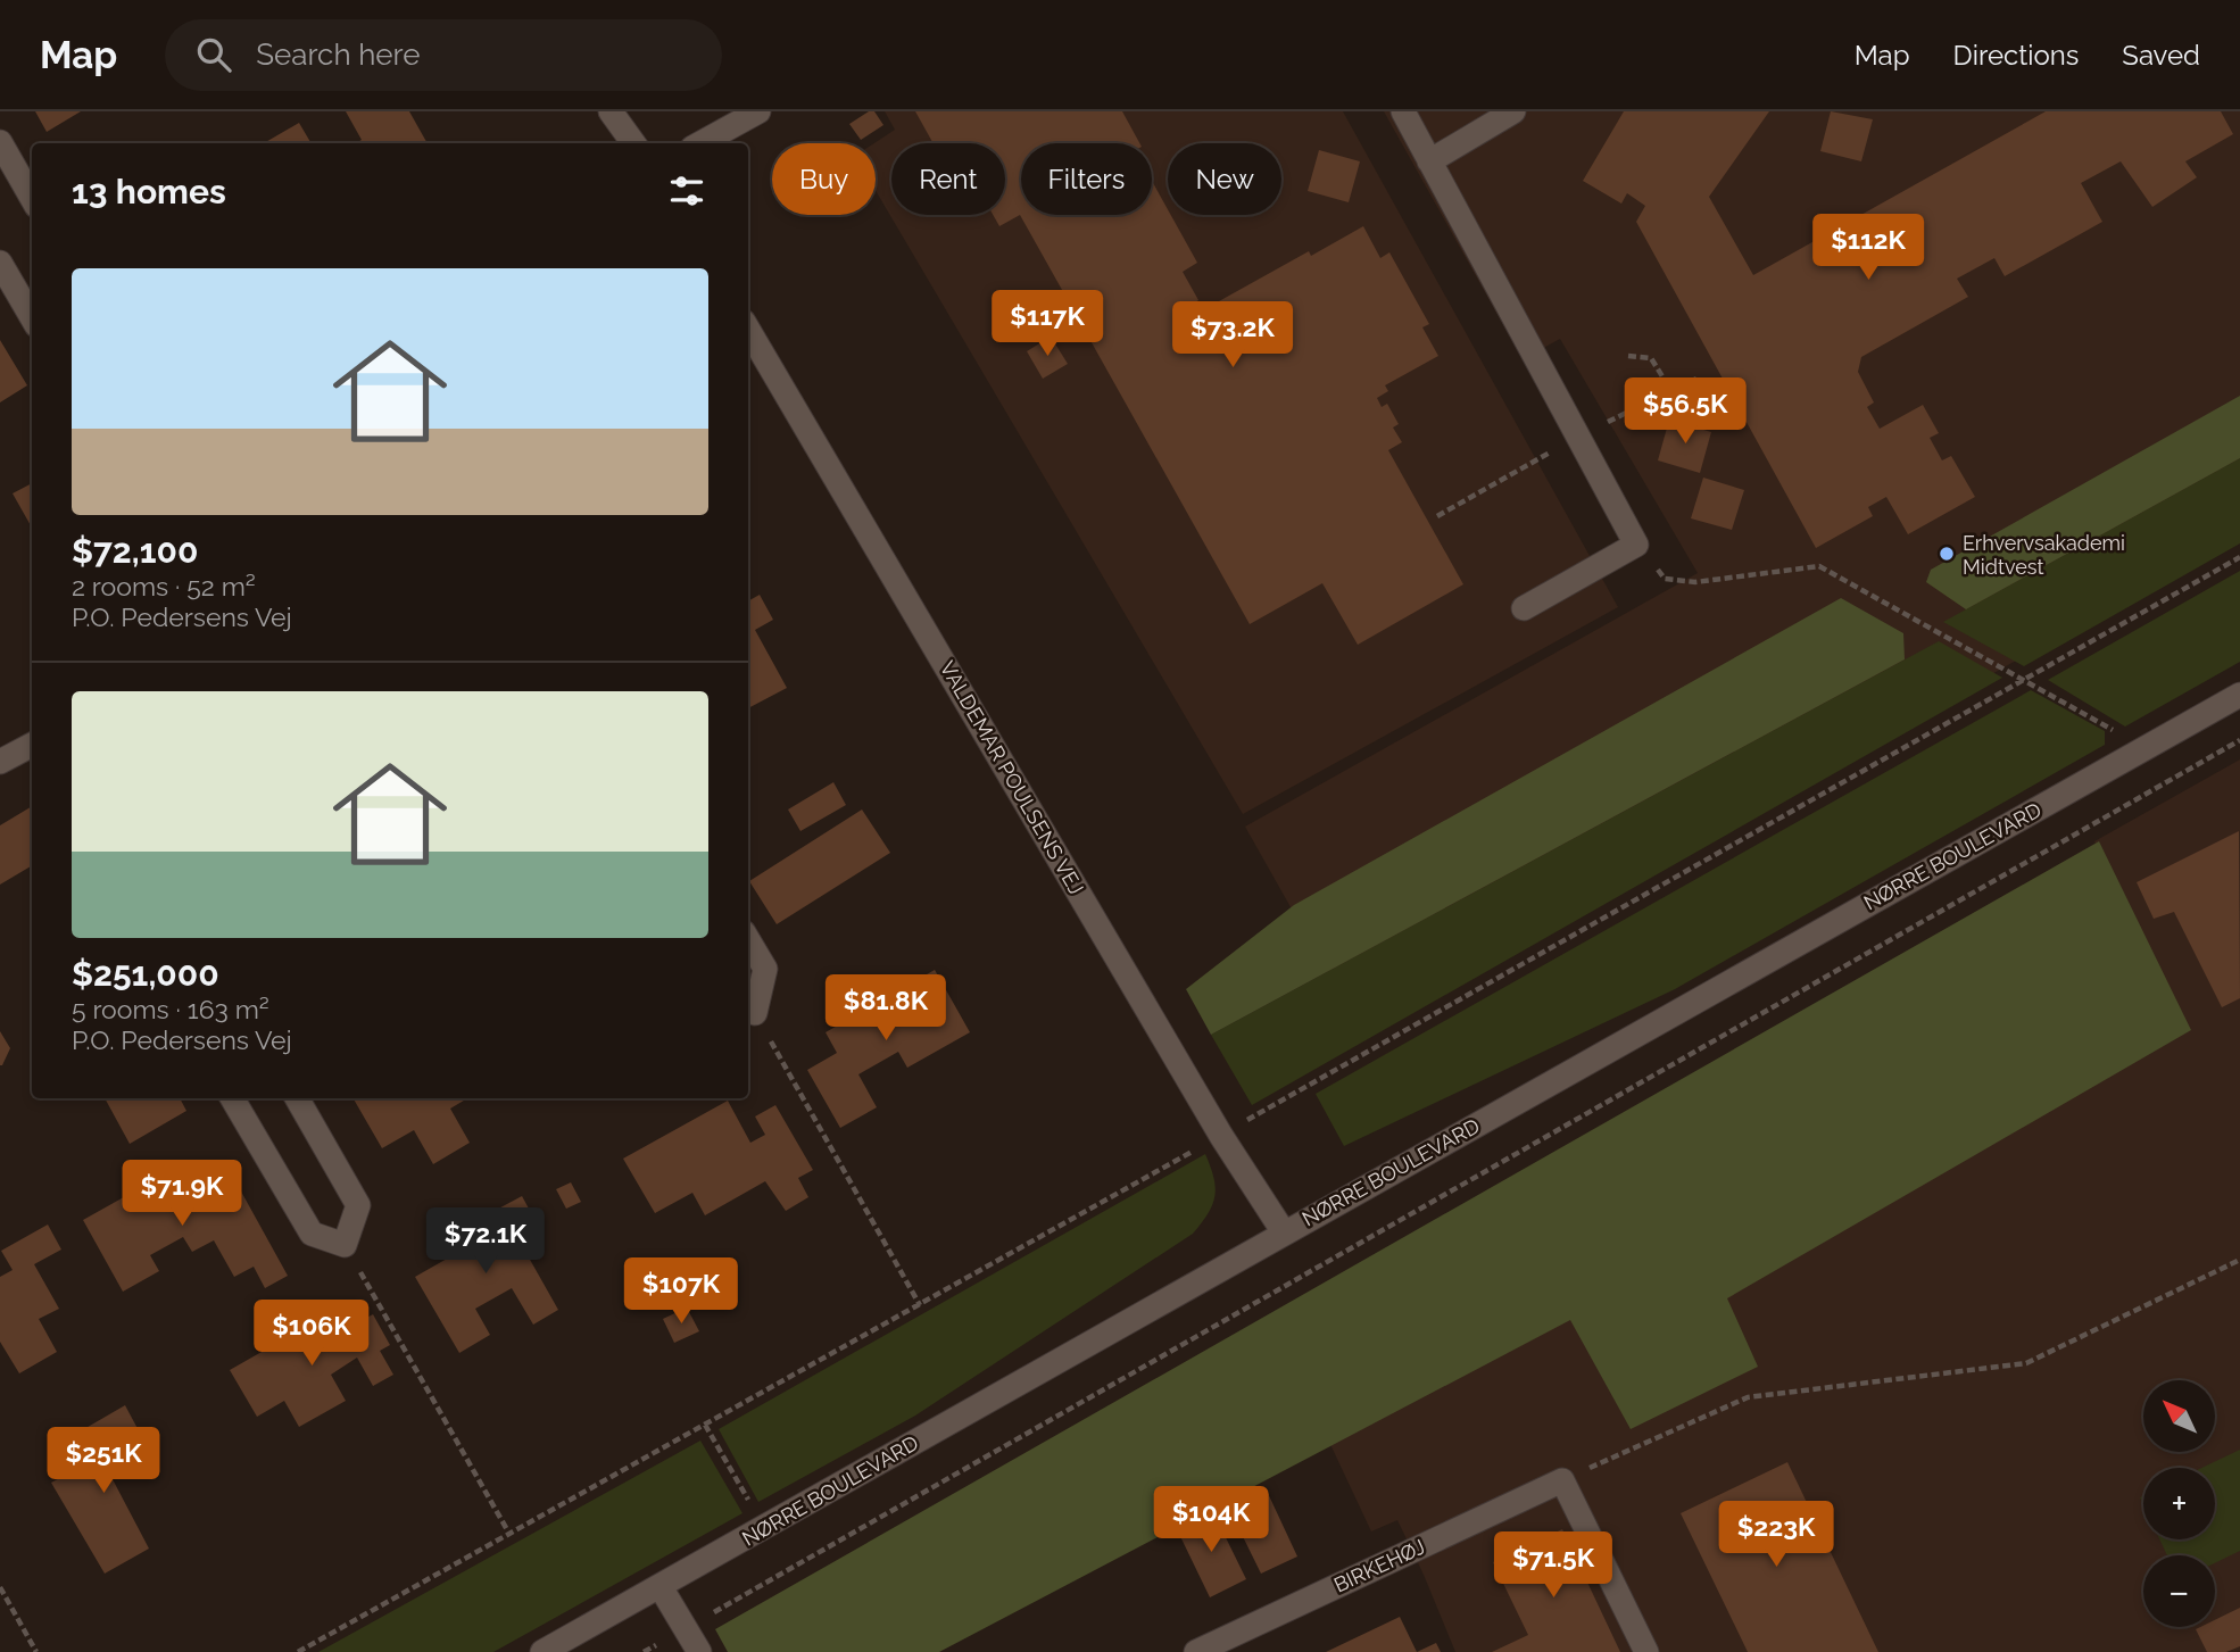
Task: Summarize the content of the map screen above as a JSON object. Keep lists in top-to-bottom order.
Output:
{
  "streets": {
    "street": ["VALDEMAR POULSENS VEJ", "NØRRE BOULEVARD", "BIRKEHØJ"]
  },
  "crossings": [
    ["VALDEMAR POULSENS VEJ", "NØRRE BOULEVARD"]
  ],
  "places": ["Erhvervsakademi Midtvest"],
  "north": "top left",
  "page": {
    "header": "Map",
    "search": "Search here",
    "nav": ["Map", "Directions", "Saved"],
    "chip": [
      "Buy",
      "Rent",
      "Filters",
      "New"
    ],
    "heading": "13 homes",
    "price": [
      "$112K",
      "$117K",
      "$73.2K",
      "$56.5K",
      "$81.8K",
      "$71.9K",
      "$72.1K",
      "$107K",
      "$106K",
      "$251K",
      "$104K",
      "$223K",
      "$71.5K"
    ],
    "list": [
      {
        "name": "$72,100",
        "note": "2 rooms · 52 m² · P.O. Pedersens Vej"
      },
      {
        "name": "$251,000",
        "note": "5 rooms · 163 m² · P.O. Pedersens Vej"
      }
    ],
    "map_buttons": ["+", "−"]
  }
}
